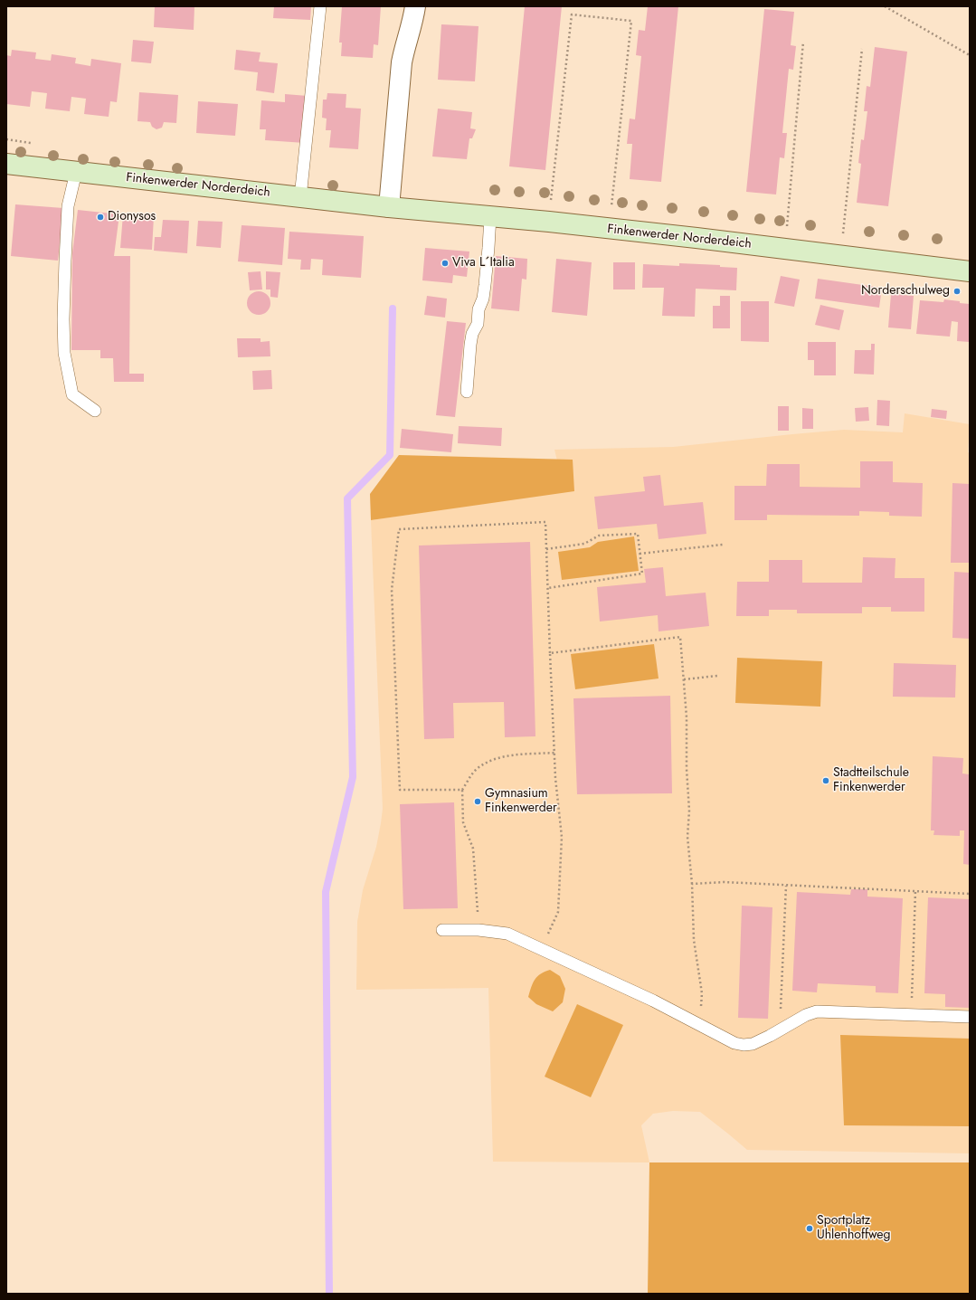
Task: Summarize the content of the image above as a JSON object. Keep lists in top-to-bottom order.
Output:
{
  "streets": {
    "street": ["Finkenwerder Norderdeich"]
  },
  "places": [
    "Dionysos",
    "Viva L´Italia",
    "Norderschulweg",
    "Stadtteilschule Finkenwerder",
    "Gymnasium Finkenwerder",
    "Sportplatz Uhlenhoffweg"
  ]
}
